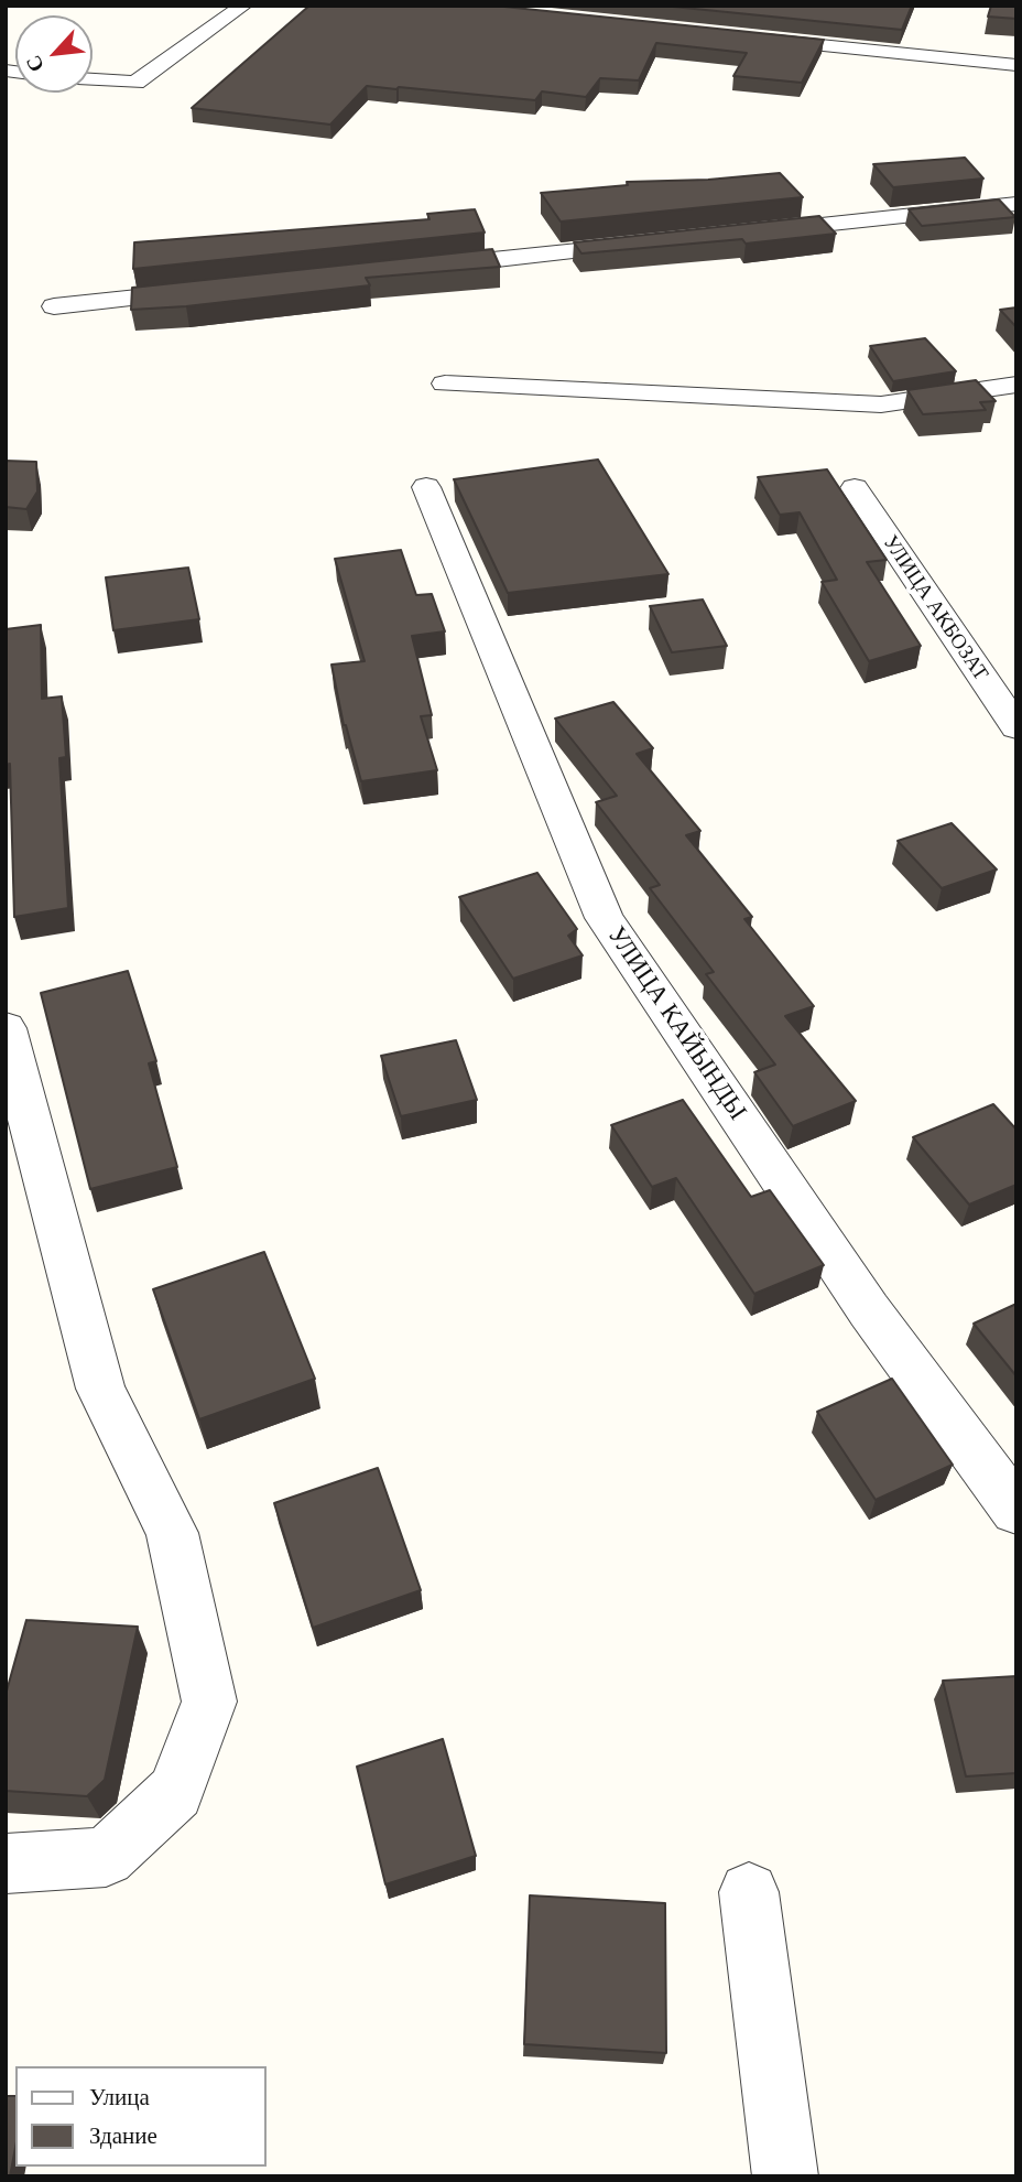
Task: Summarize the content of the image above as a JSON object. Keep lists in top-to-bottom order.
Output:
{
  "streets": {
    "street": ["УЛИЦА АКБОЗАТ", "УЛИЦА КАЙЫНДЫ"]
  },
  "legend": ["Улица", "Здание"],
  "north": "bottom left"
}
